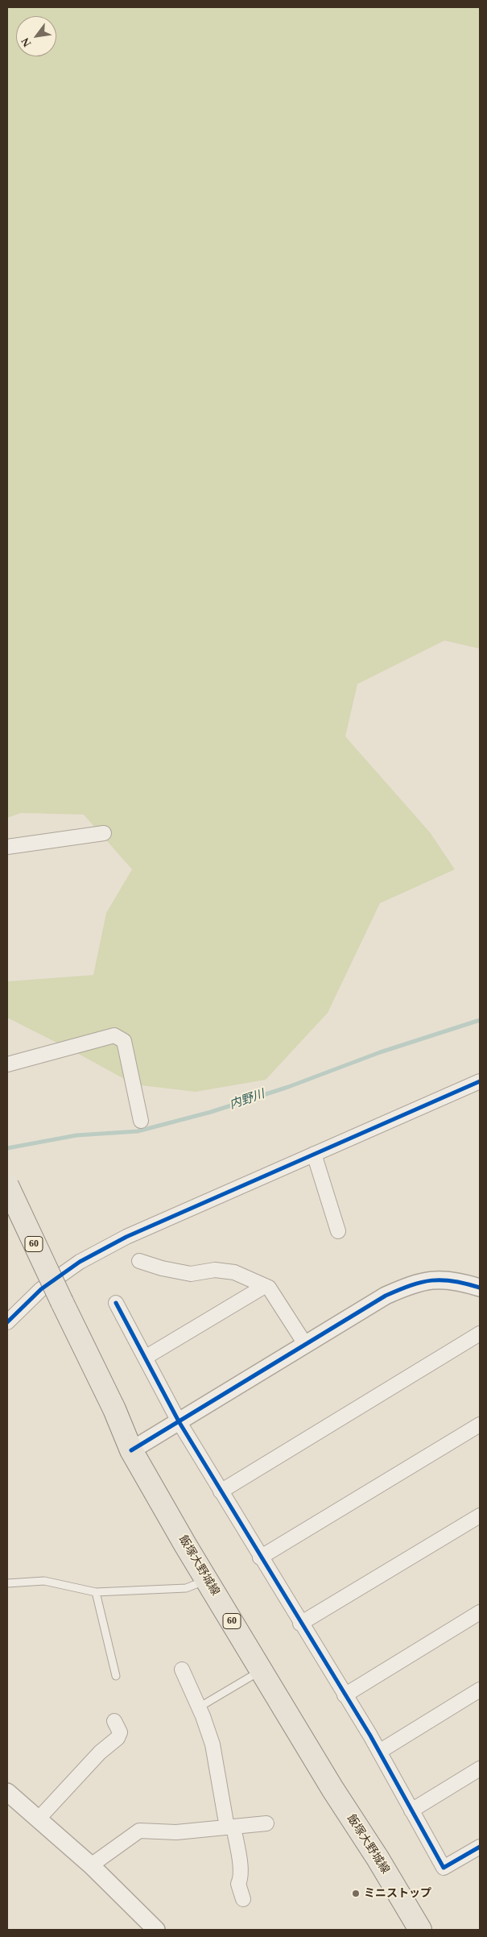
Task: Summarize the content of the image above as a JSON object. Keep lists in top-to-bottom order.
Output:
{
  "streets": {
    "main road": ["60", "飯塚大野城線"]
  },
  "water": ["内野川"],
  "places": ["ミニストップ"],
  "north": "bottom left"
}
